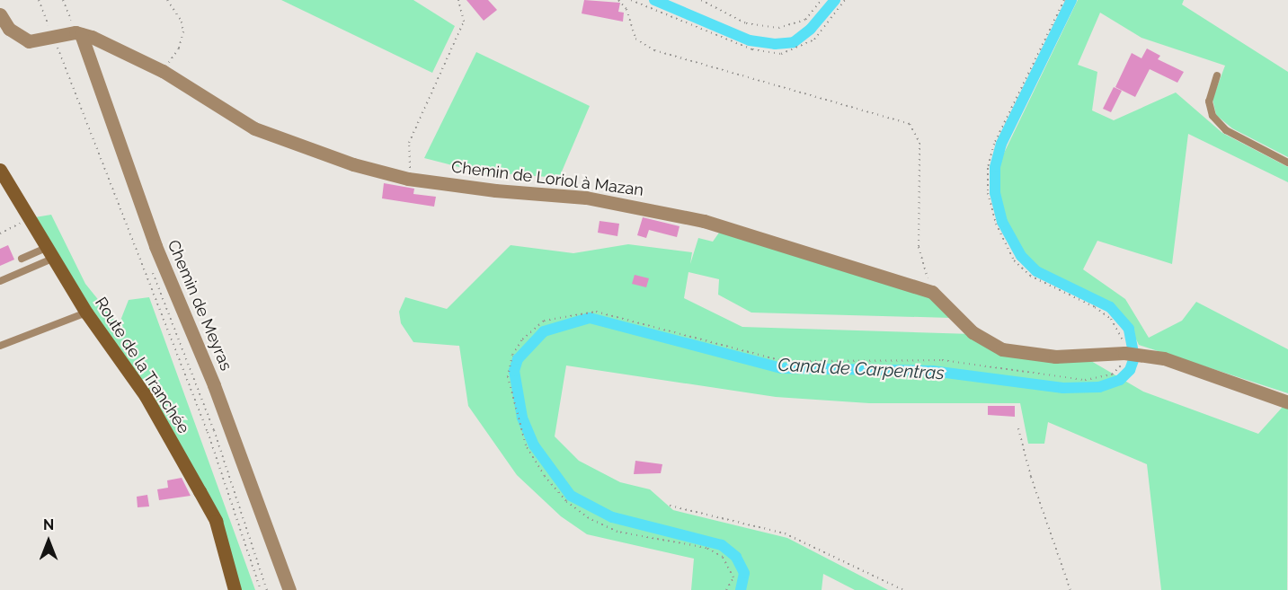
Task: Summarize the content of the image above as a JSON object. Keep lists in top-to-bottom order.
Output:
{
  "streets": {
    "street": ["Chemin de Loriol à Mazan", "Chemin de Meyras", "Route de la Tranchée"]
  },
  "crossings": [
    ["Chemin de Loriol à Mazan", "Chemin de Meyras"]
  ],
  "water": ["Canal de Carpentras"],
  "north": "top"
}
